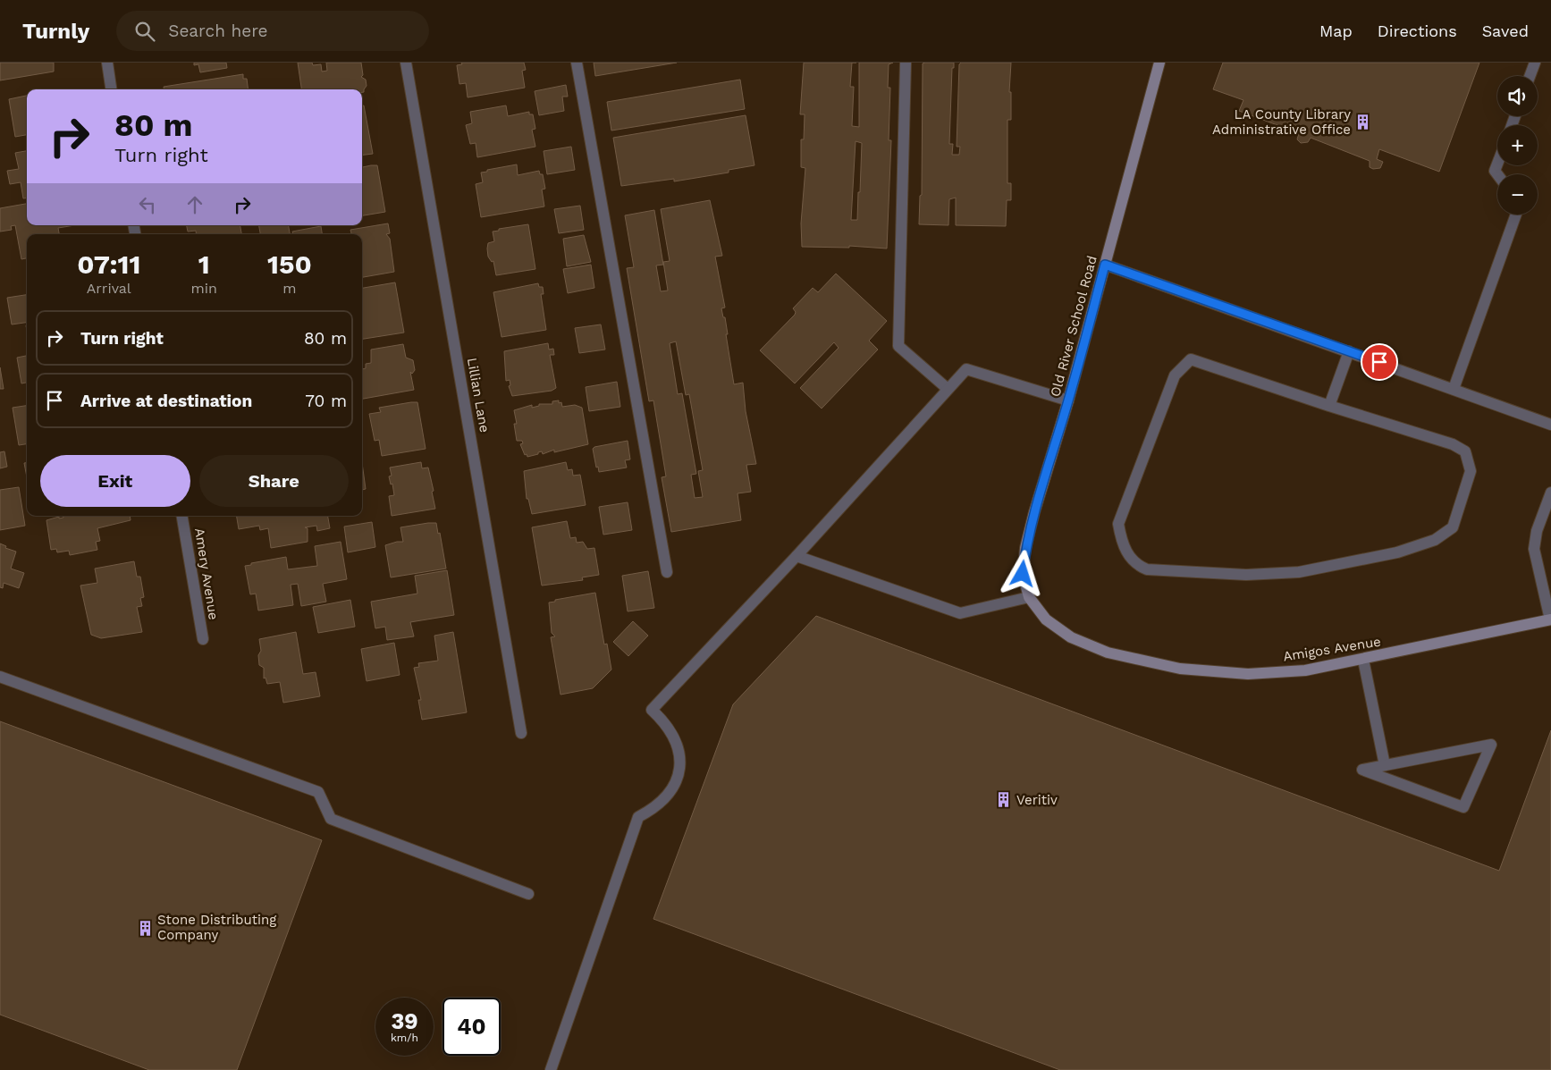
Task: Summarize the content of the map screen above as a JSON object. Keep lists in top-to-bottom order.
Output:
{
  "streets": {
    "street": [
      "Old River School Road",
      "Lillian Lane",
      "Amery Avenue",
      "Amigos Avenue"
    ]
  },
  "crossings": [
    ["Old River School Road", "Amigos Avenue"]
  ],
  "places": {
    "building": ["LA County Library Administrative Office", "Veritiv", "Stone Distributing Company"]
  },
  "page": {
    "header": "Turnly",
    "search": "Search here",
    "nav": ["Map", "Directions", "Saved"],
    "map_buttons": ["+", "−"],
    "turn": ["80 m", "Turn right"],
    "eta": [
      "07:11",
      "Arrival",
      "1",
      "min",
      "150",
      "m"
    ],
    "list": [
      {
        "name": "Turn right",
        "value": "80 m"
      },
      {
        "name": "Arrive at destination",
        "value": "70 m"
      }
    ],
    "buttons": ["Exit", "Share"],
    "speed": "39 km/h",
    "limit": "40"
  }
}
